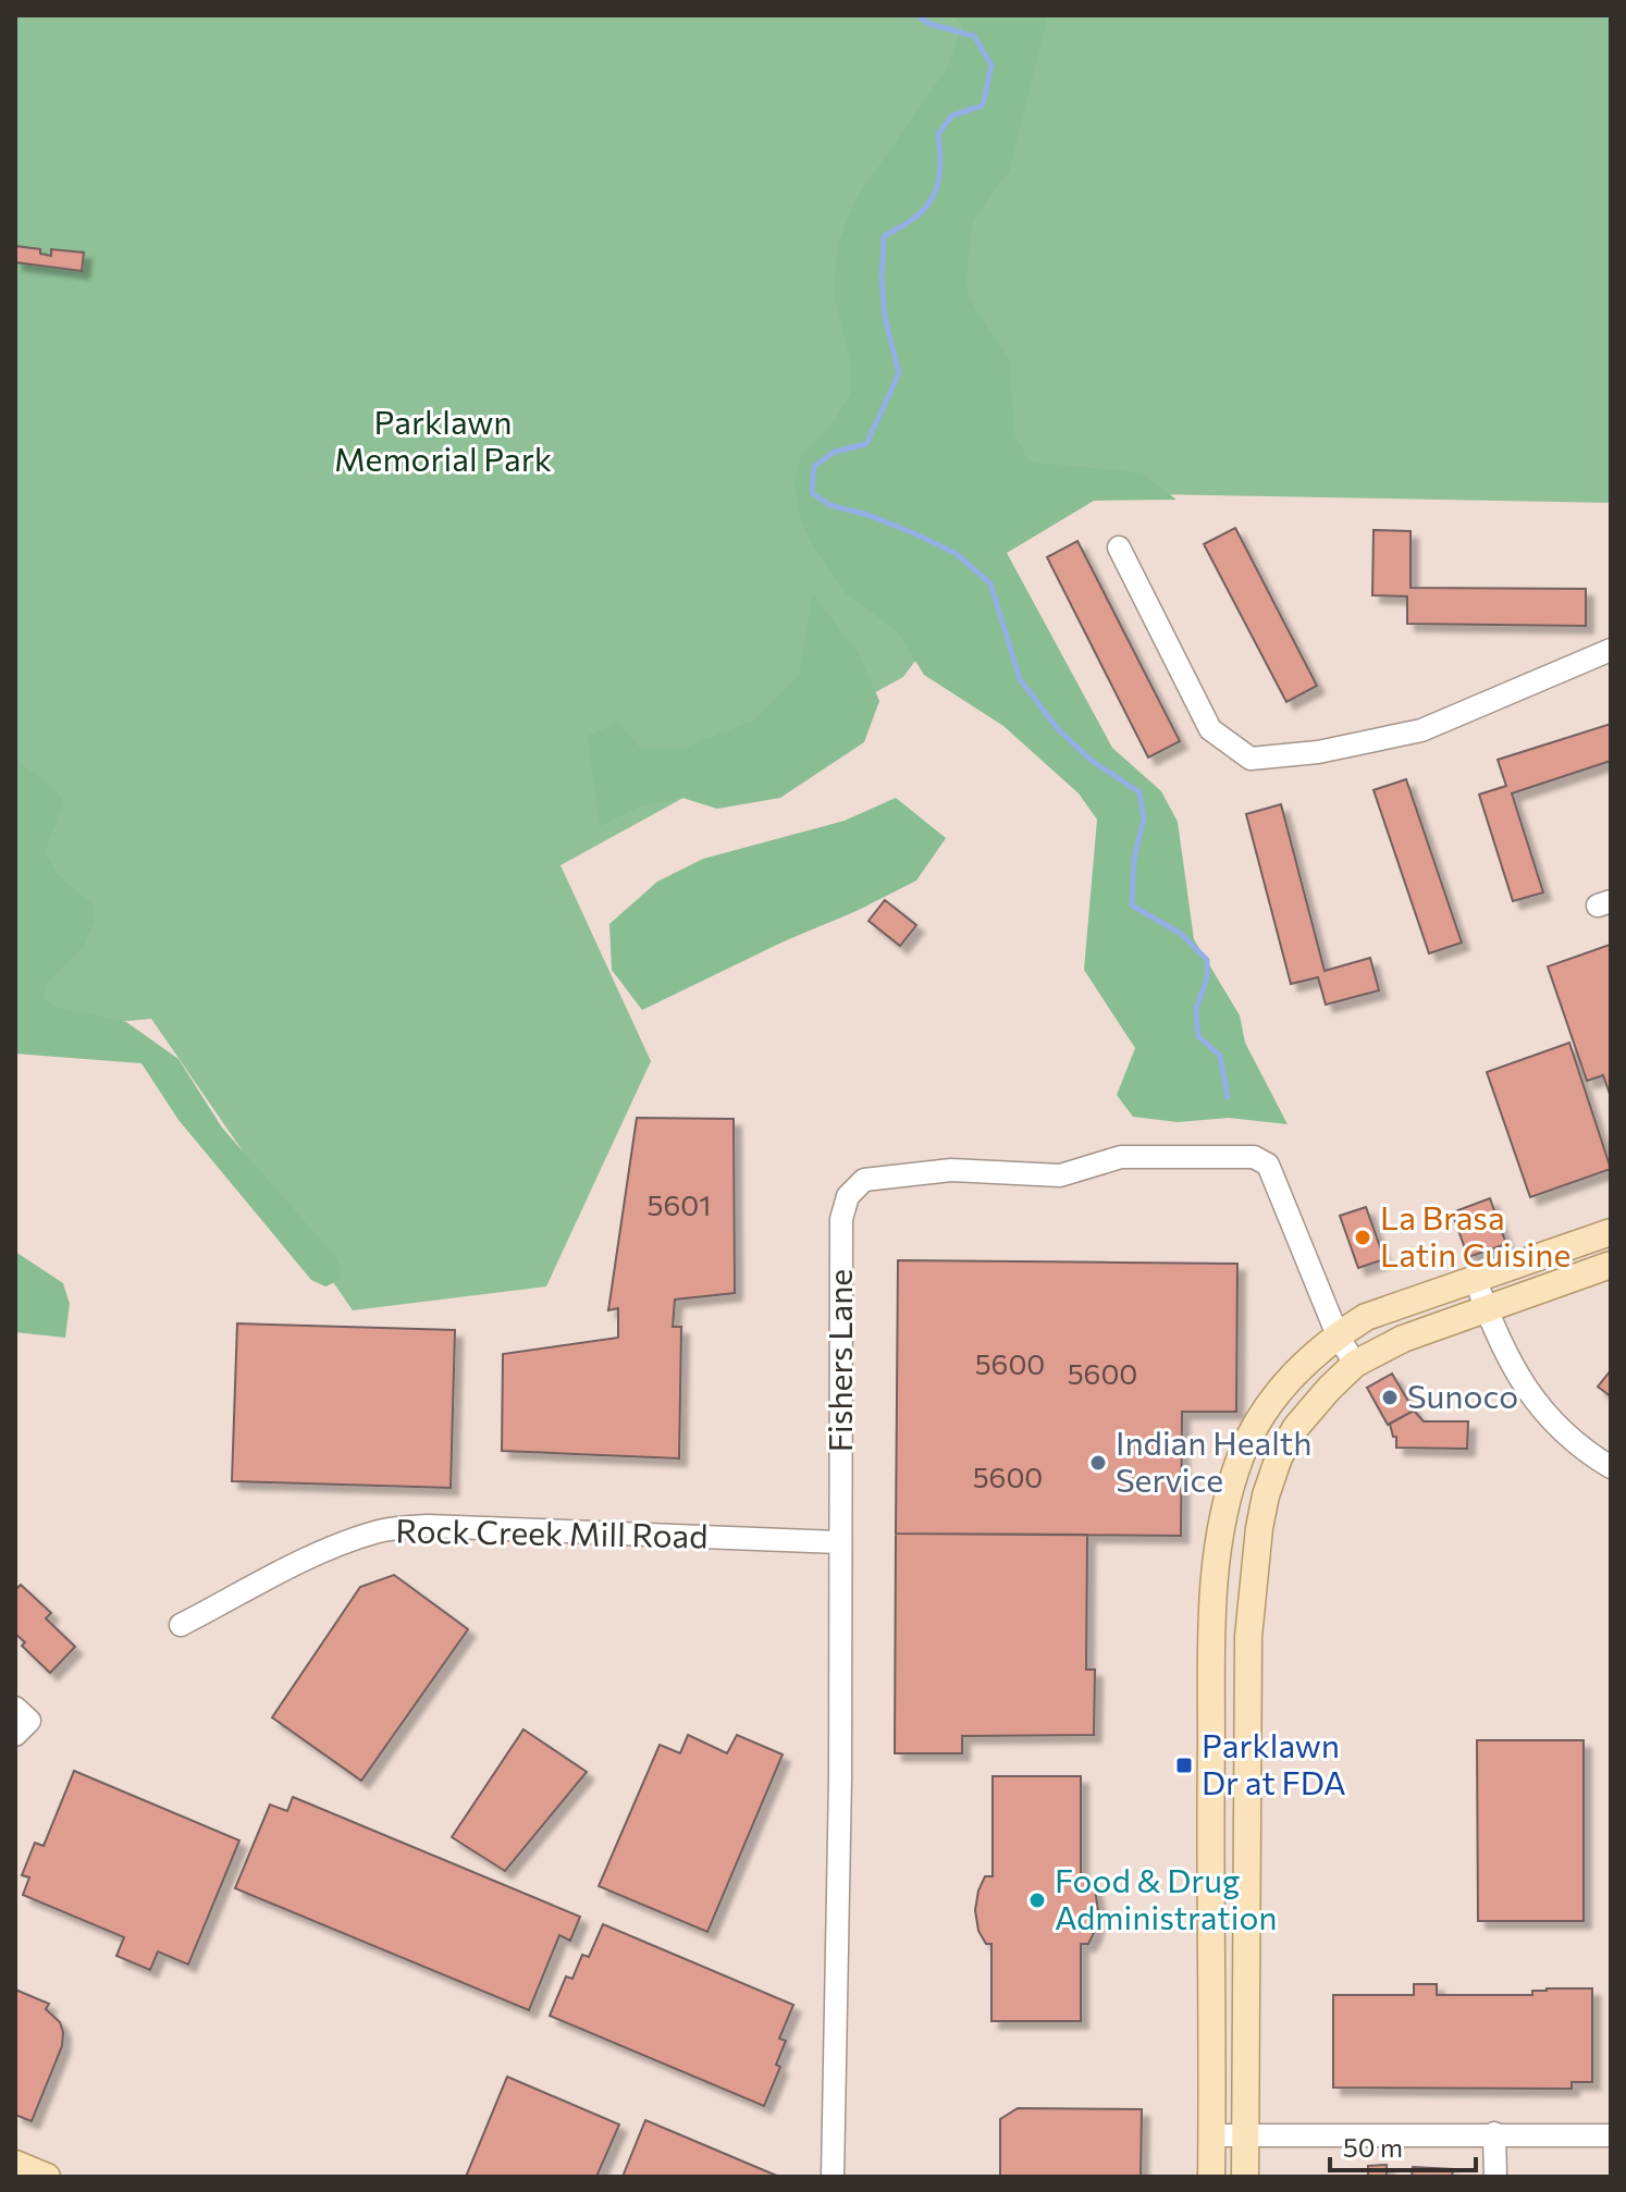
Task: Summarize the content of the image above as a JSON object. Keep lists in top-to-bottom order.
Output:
{
  "streets": {
    "street": ["Fishers Lane", "Rock Creek Mill Road"]
  },
  "crossings": [
    ["Fishers Lane", "Rock Creek Mill Road"]
  ],
  "parks": ["Parklawn Memorial Park"],
  "places": {
    "other": [
      "La Brasa Latin Cuisine",
      "Sunoco",
      "Indian Health Service",
      "Food & Drug Administration"
    ],
    "transit": ["Parklawn Dr at FDA"]
  },
  "house_numbers": [
    "5601",
    "5600",
    "5600",
    "5600"
  ],
  "scale_bar": "50 m"
}
